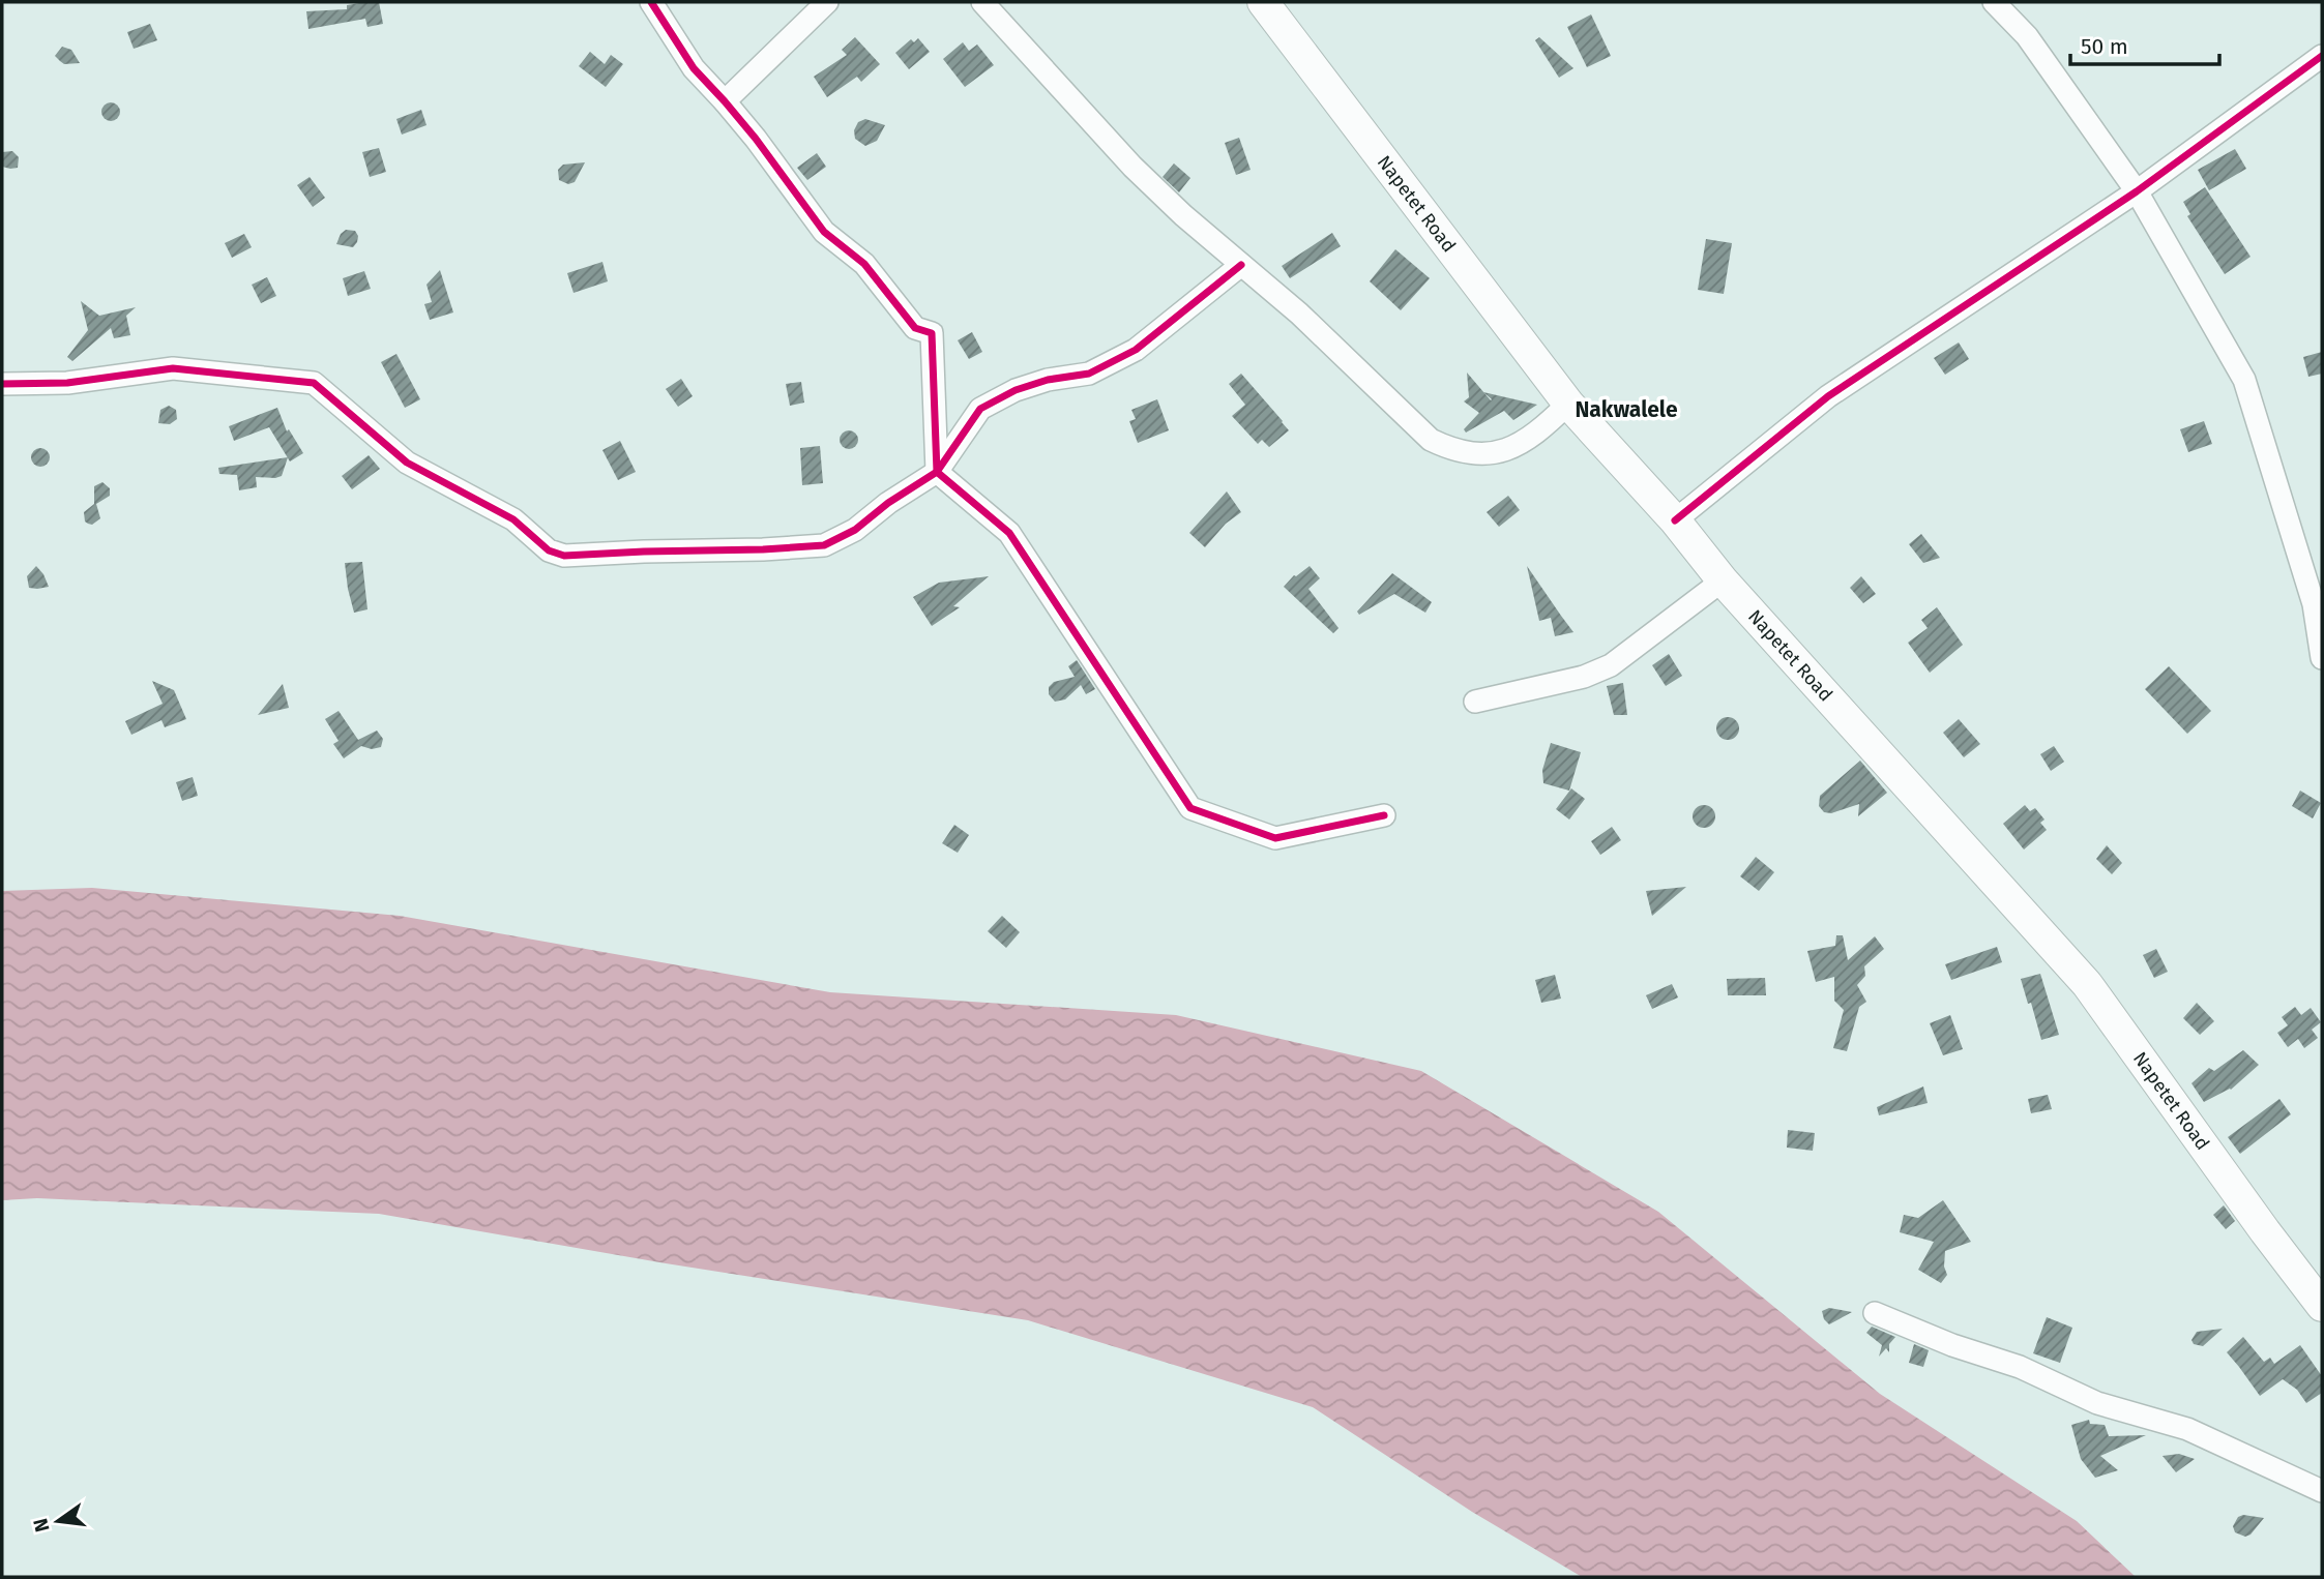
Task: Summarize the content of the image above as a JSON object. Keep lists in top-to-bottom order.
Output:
{
  "streets": {
    "main road": ["Napetet Road"]
  },
  "districts": ["Nakwalele"],
  "scale_bar": "50 m",
  "north": "left"
}
